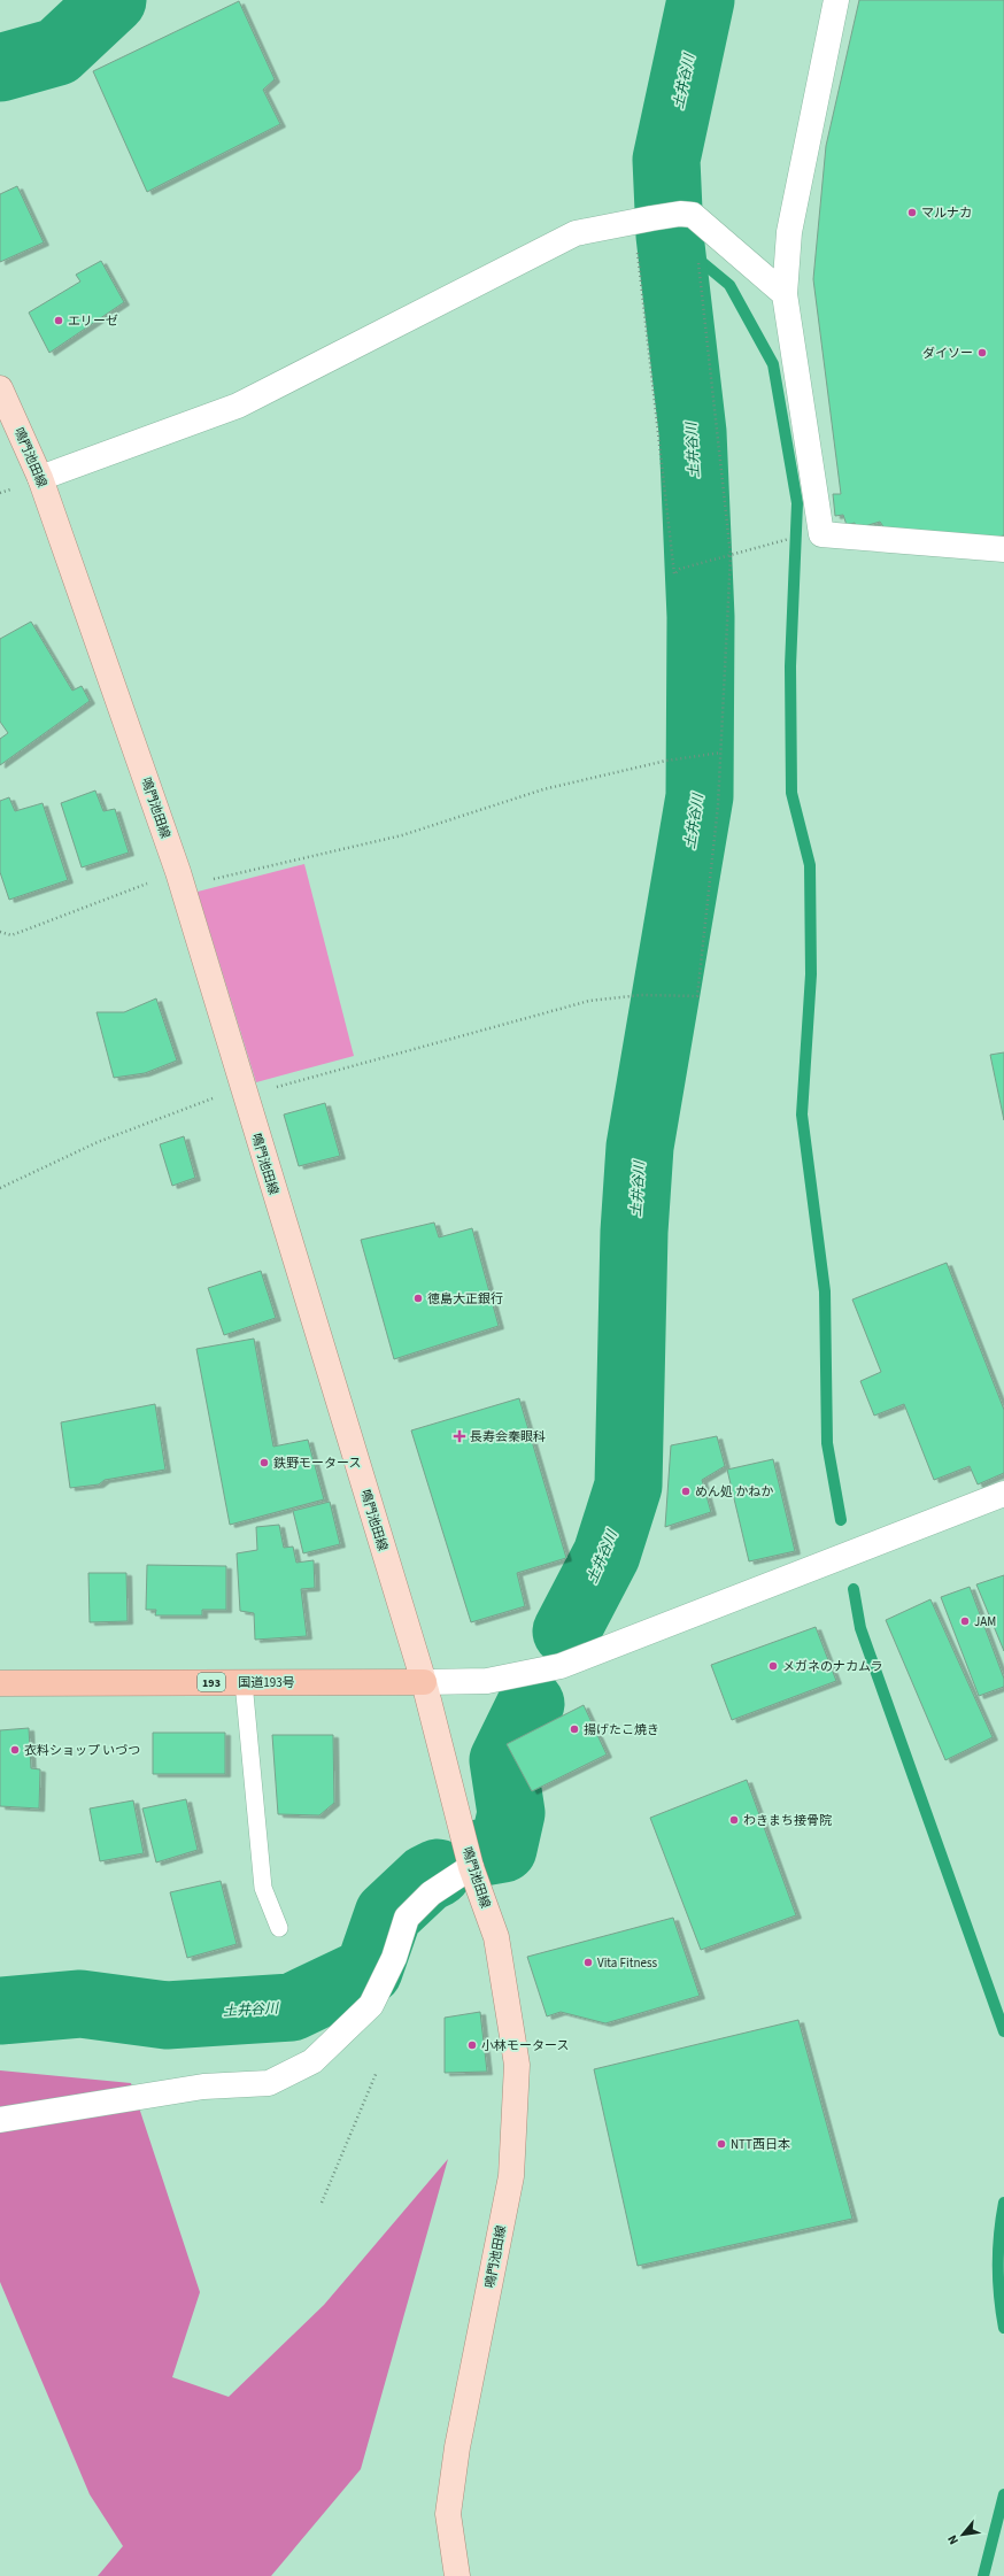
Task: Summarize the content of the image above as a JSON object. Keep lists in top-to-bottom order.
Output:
{
  "streets": {
    "highway": ["193", "国道193号"],
    "main road": ["鳴門池田線"]
  },
  "crossings": [
    ["鳴門池田線", "国道193号"]
  ],
  "water": ["土井谷川"],
  "places": {
    "other": [
      "マルナカ",
      "エリーゼ",
      "ダイソー",
      "徳島大正銀行",
      "鉄野モータース",
      "めん処 かねか",
      "JAM",
      "メガネのナカムラ",
      "揚げたこ焼き",
      "衣料ショップ いづつ",
      "わきまち接骨院",
      "Vita Fitness",
      "小林モータース",
      "NTT西日本"
    ],
    "health": ["長寿会秦眼科"]
  },
  "north": "bottom left"
}
